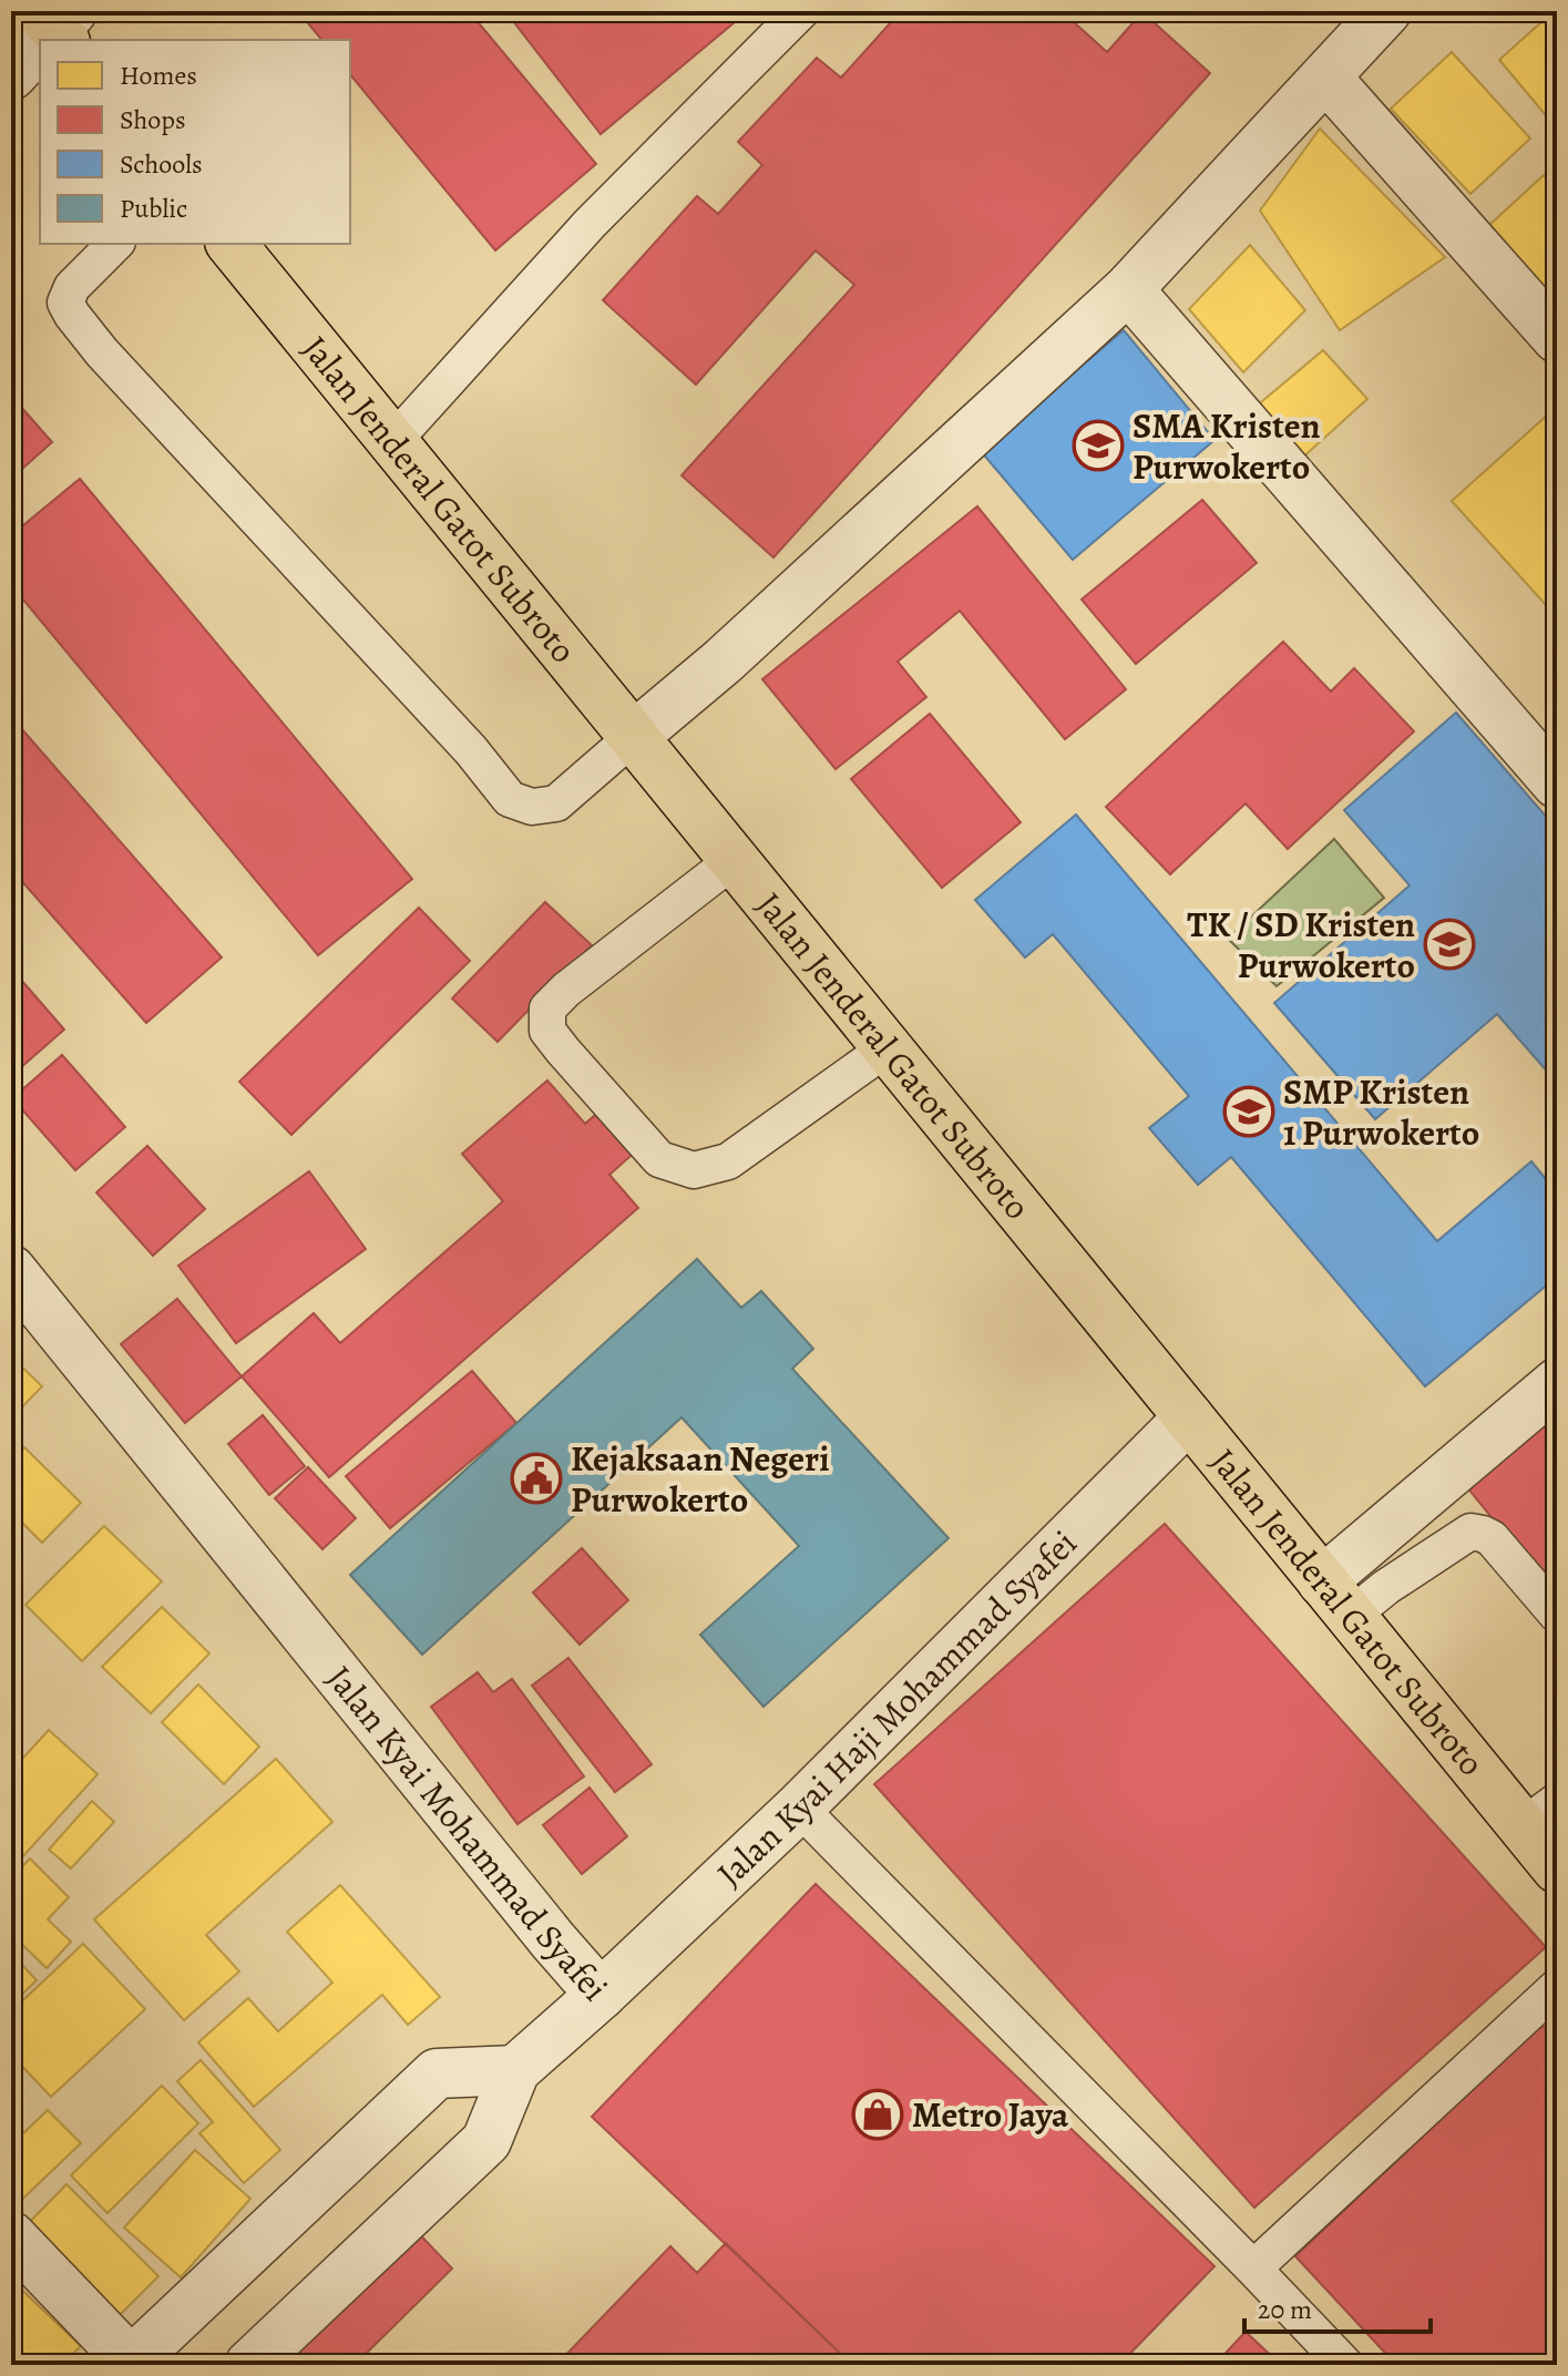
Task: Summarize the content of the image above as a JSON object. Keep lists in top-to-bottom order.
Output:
{
  "streets": {
    "main road": ["Jalan Jenderal Gatot Subroto"],
    "street": ["Jalan Kyai Haji Mohammad Syafei", "Jalan Kyai Mohammad Syafei"]
  },
  "crossings": [
    ["Jalan Jenderal Gatot Subroto", "Jalan Kyai Haji Mohammad Syafei"],
    ["Jalan Kyai Haji Mohammad Syafei", "Jalan Kyai Mohammad Syafei"]
  ],
  "places": {
    "school or university": ["SMA Kristen Purwokerto", "TK / SD Kristen Purwokerto", "SMP Kristen 1 Purwokerto"],
    "public building": ["Kejaksaan Negeri Purwokerto"],
    "shop": ["Metro Jaya"]
  },
  "legend": [
    "Homes",
    "Shops",
    "Schools",
    "Public"
  ],
  "scale_bar": "20 m"
}
